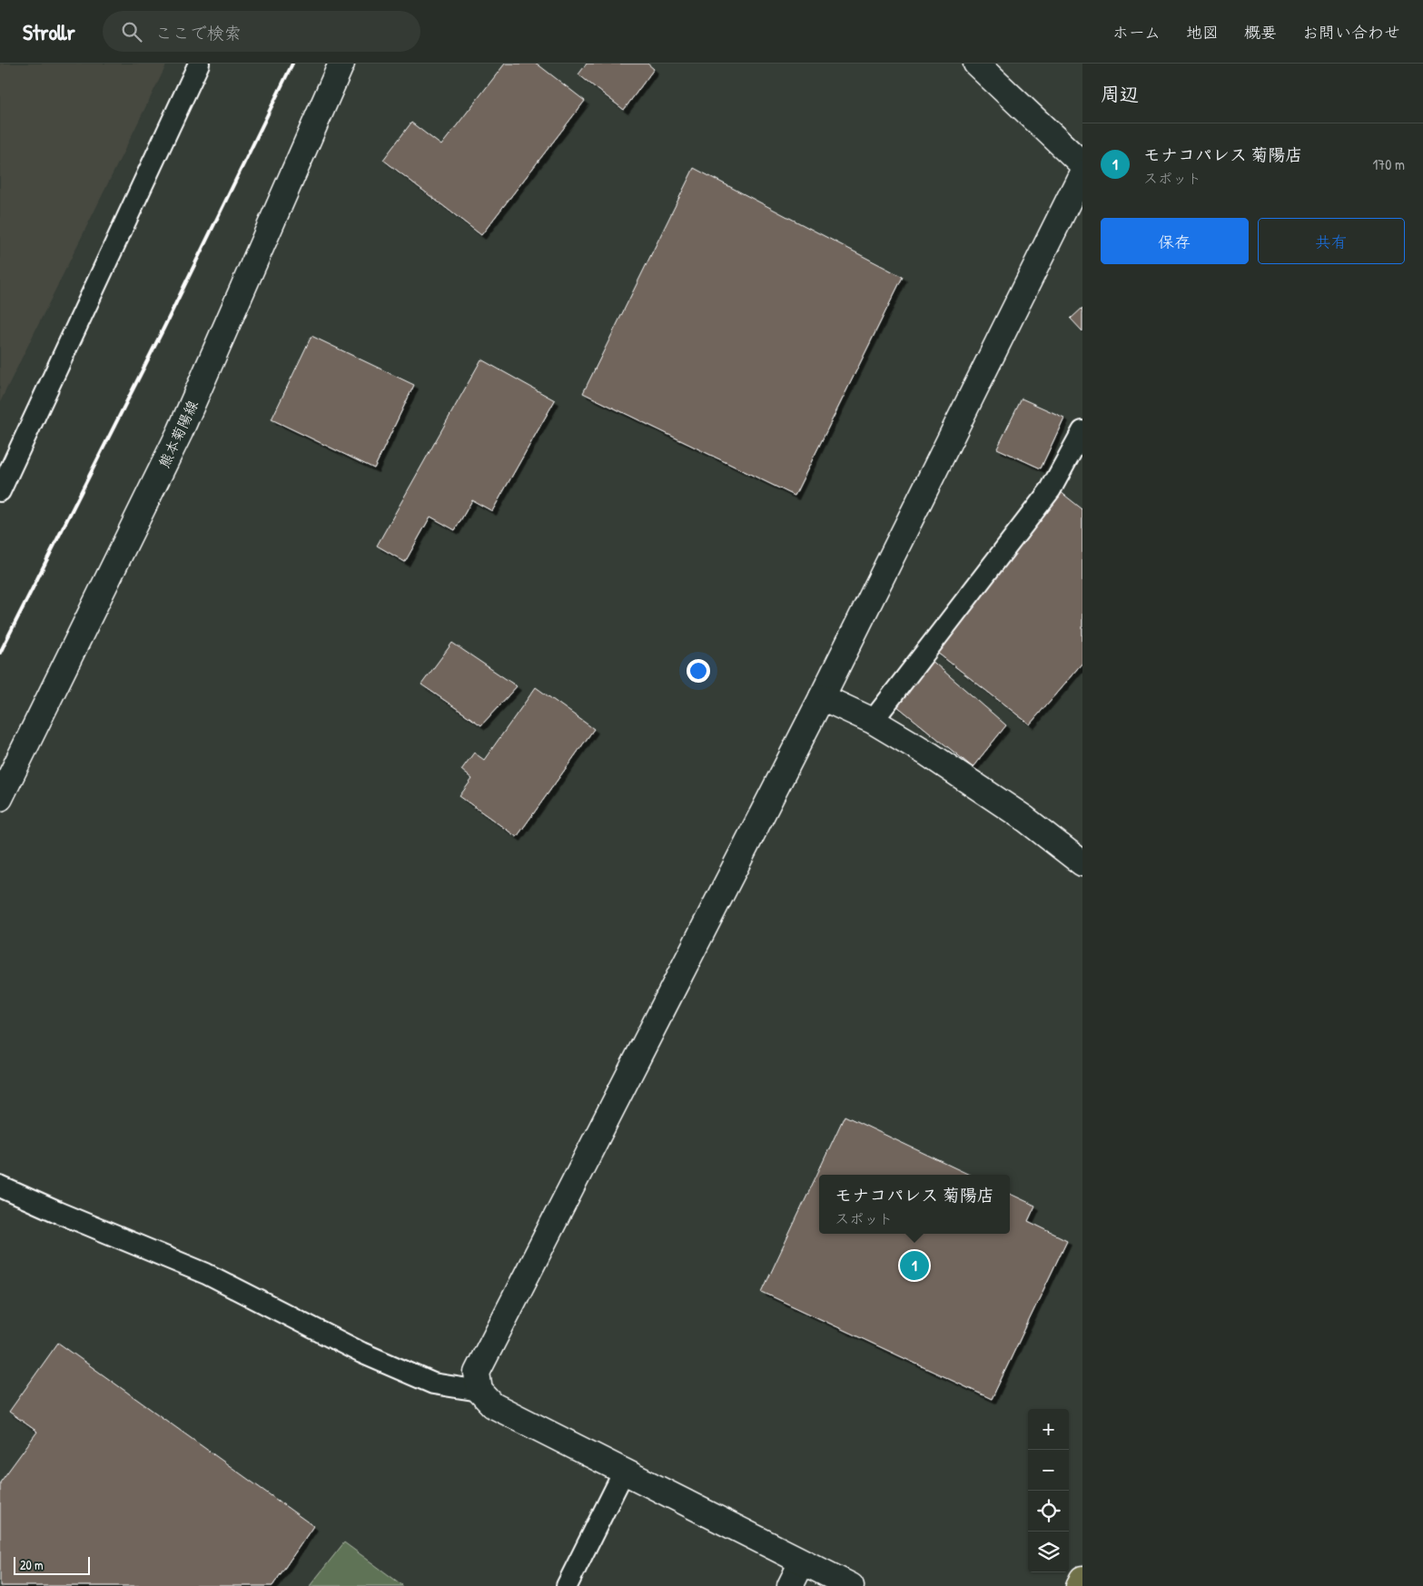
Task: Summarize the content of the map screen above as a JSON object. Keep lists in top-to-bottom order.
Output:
{
  "streets": {
    "street": ["熊本菊陽線"]
  },
  "scale_bar": "20 m",
  "page": {
    "header": "Strollr",
    "search": "ここで検索",
    "nav": [
      "ホーム",
      "地図",
      "概要",
      "お問い合わせ"
    ],
    "heading": "周辺",
    "list": [
      {
        "mark": "1",
        "name": "モナコパレス 菊陽店",
        "note": "スポット",
        "value": "170 m"
      }
    ],
    "buttons": ["保存", "共有"],
    "popup": ["モナコパレス 菊陽店", "スポット"],
    "pins": "1",
    "map_buttons": ["+", "−"],
    "scale": "20 m"
  }
}
